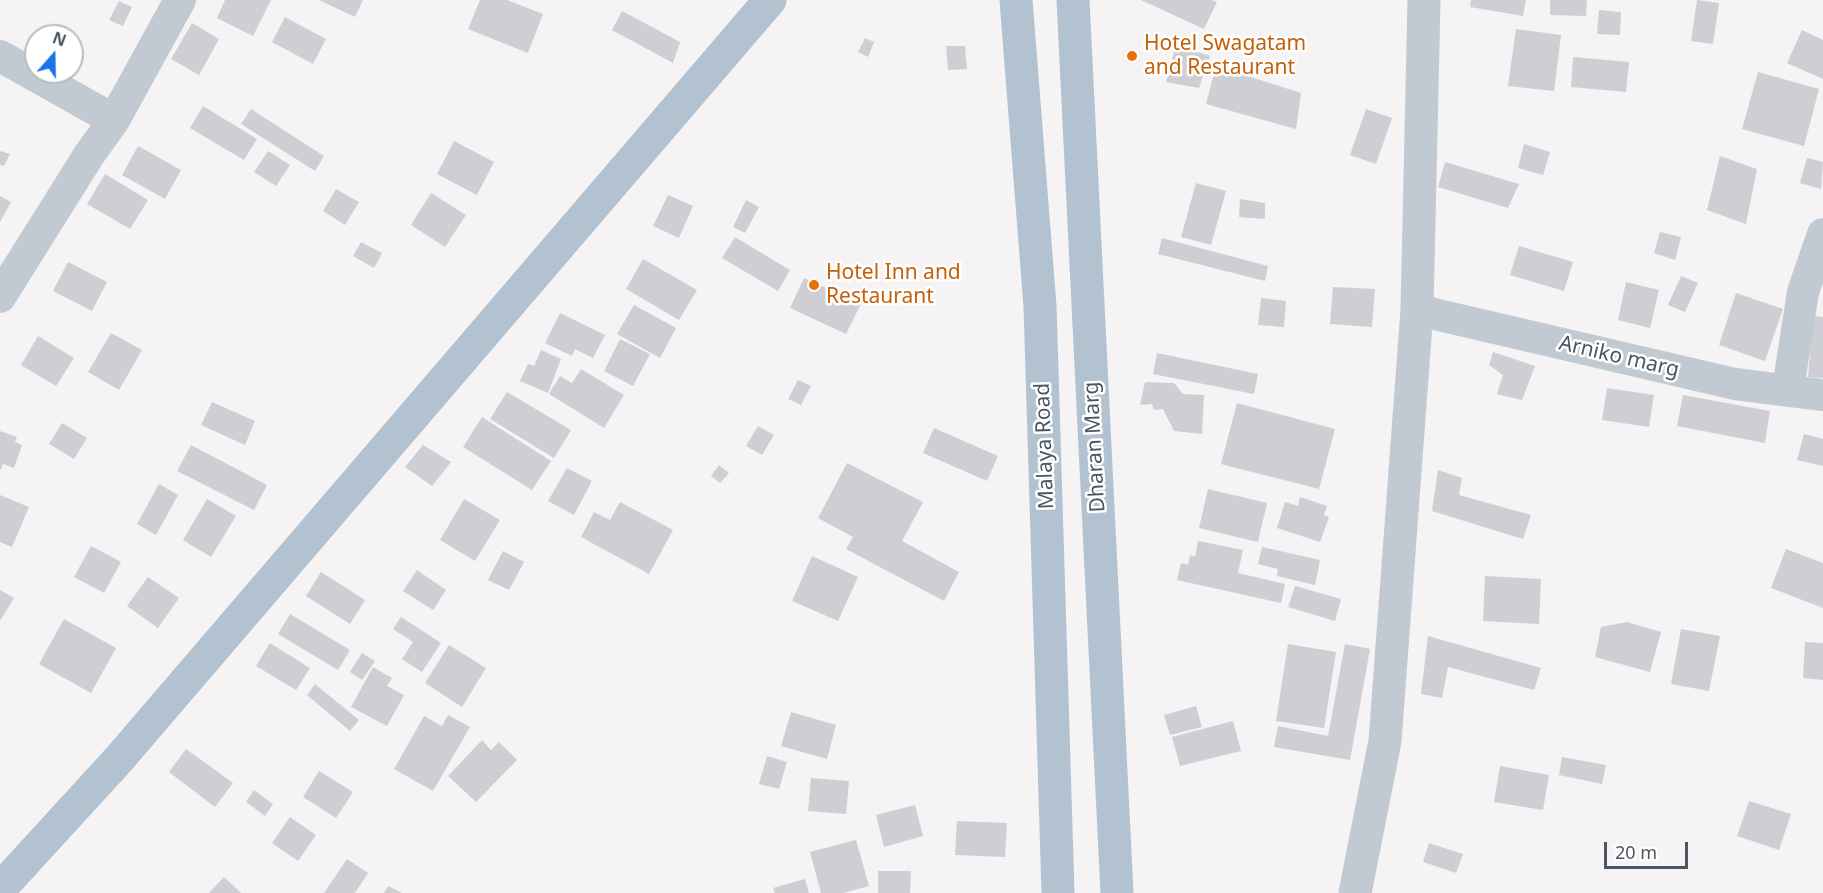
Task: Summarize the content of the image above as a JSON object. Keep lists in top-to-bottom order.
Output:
{
  "streets": {
    "main road": ["Malaya Road", "Dharan Marg"],
    "street": ["Arniko marg"]
  },
  "places": ["Hotel Swagatam and Restaurant", "Hotel Inn and Restaurant"],
  "scale_bar": "20 m",
  "north": "top"
}
